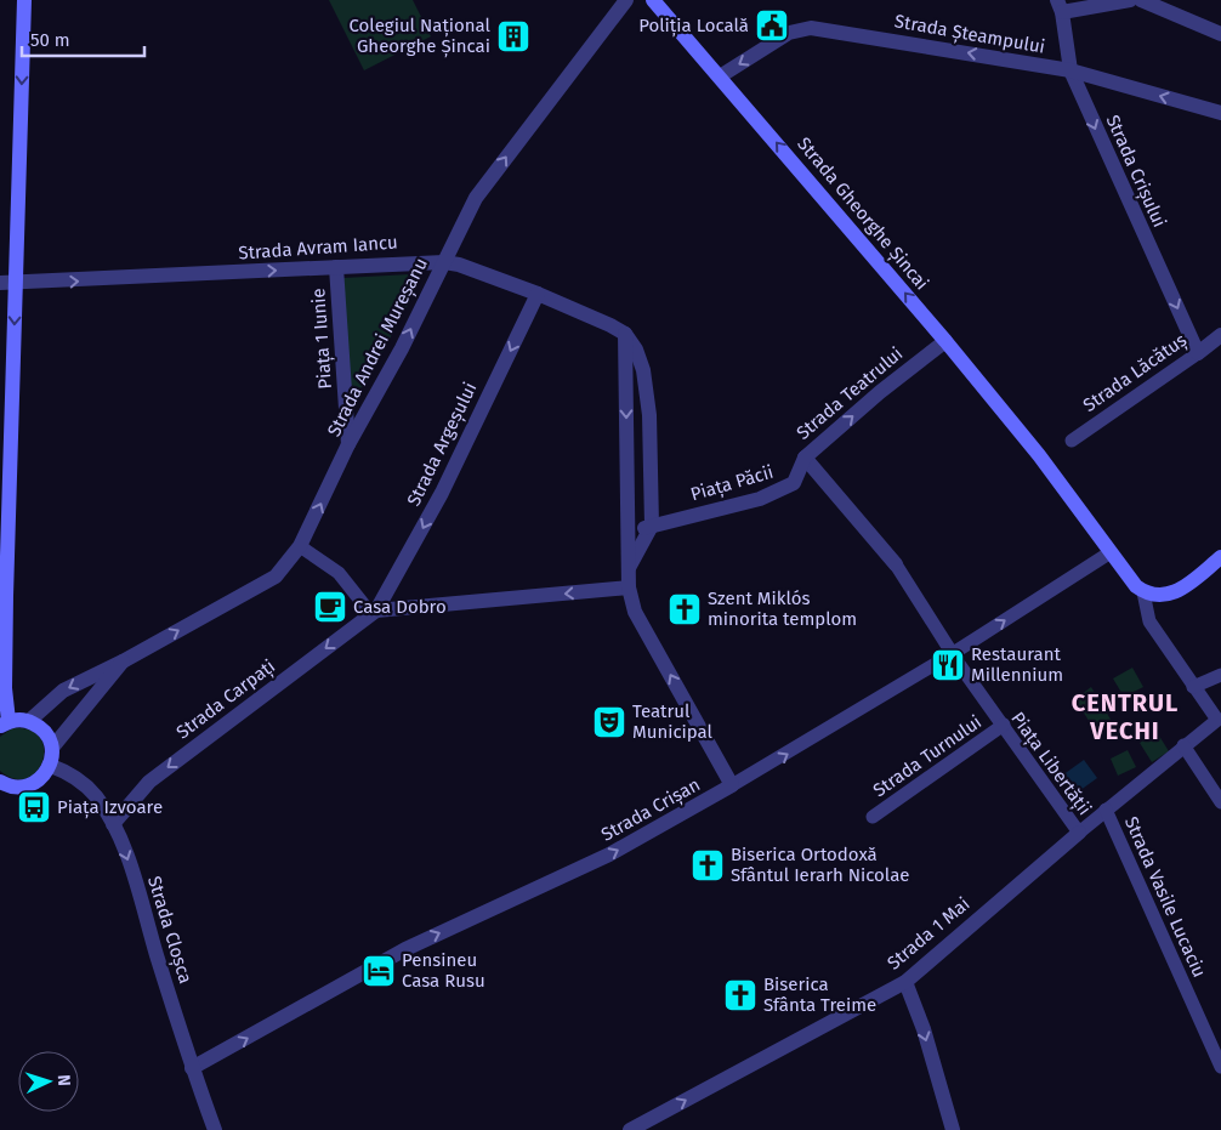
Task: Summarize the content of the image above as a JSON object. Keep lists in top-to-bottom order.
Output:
{
  "streets": {
    "main road": ["Strada Gheorghe Șincai"],
    "street": [
      "Strada Șteampului",
      "Strada Crișului",
      "Strada Avram Iancu",
      "Piața 1 Iunie",
      "Strada Andrei Mureșanu",
      "Strada Lăcătuș",
      "Strada Teatrului",
      "Strada Argeșului",
      "Piața Păcii",
      "Strada Carpați",
      "Strada Turnului",
      "Piața Libertății",
      "Strada Crișan",
      "Strada Vasile Lucaciu",
      "Strada Cloșca",
      "Strada 1 Mai"
    ]
  },
  "crossings": [
    ["Strada Șteampului", "Strada Crișului"],
    ["Strada Șteampului", "Strada Gheorghe Șincai"],
    ["Strada Crișului", "Strada Lăcătuș"],
    ["Strada Gheorghe Șincai", "Strada Teatrului"],
    ["Strada Gheorghe Șincai", "Piața Libertății"],
    ["Strada Gheorghe Șincai", "Strada Crișan"],
    ["Strada Avram Iancu", "Piața 1 Iunie"],
    ["Strada Avram Iancu", "Strada Andrei Mureșanu"],
    ["Strada Avram Iancu", "Strada Argeșului"],
    ["Piața 1 Iunie", "Strada Andrei Mureșanu"],
    ["Strada Teatrului", "Piața Păcii"],
    ["Strada Teatrului", "Piața Libertății"],
    ["Strada Argeșului", "Strada Carpați"],
    ["Strada Carpați", "Strada Cloșca"],
    ["Strada Turnului", "Piața Libertății"],
    ["Piața Libertății", "Strada Crișan"],
    ["Piața Libertății", "Strada Vasile Lucaciu"],
    ["Piața Libertății", "Strada 1 Mai"],
    ["Strada Crișan", "Strada Cloșca"]
  ],
  "one_way": [
    "Strada Șteampului",
    "Strada Crișului",
    "Strada Gheorghe Șincai",
    "Strada Avram Iancu",
    "Strada Teatrului",
    "Strada Argeșului",
    "Strada Carpați",
    "Strada Crișan",
    "Strada Cloșca",
    "Strada 1 Mai"
  ],
  "districts": ["CENTRUL VECHI"],
  "places": {
    "public building": ["Poliția Locală"],
    "building": ["Colegiul Național Gheorghe Șincai"],
    "cafe": ["Casa Dobro"],
    "church": ["Szent Miklós minorita templom", "Biserica Ortodoxă Sfântul Ierarh Nicolae", "Biserica Sfânta Treime"],
    "restaurant": ["Restaurant Millennium"],
    "theatre": ["Teatrul Municipal"],
    "bus stop": ["Piața Izvoare"],
    "hotel": ["Pensineu Casa Rusu"]
  },
  "scale_bar": "50 m",
  "north": "right"
}
